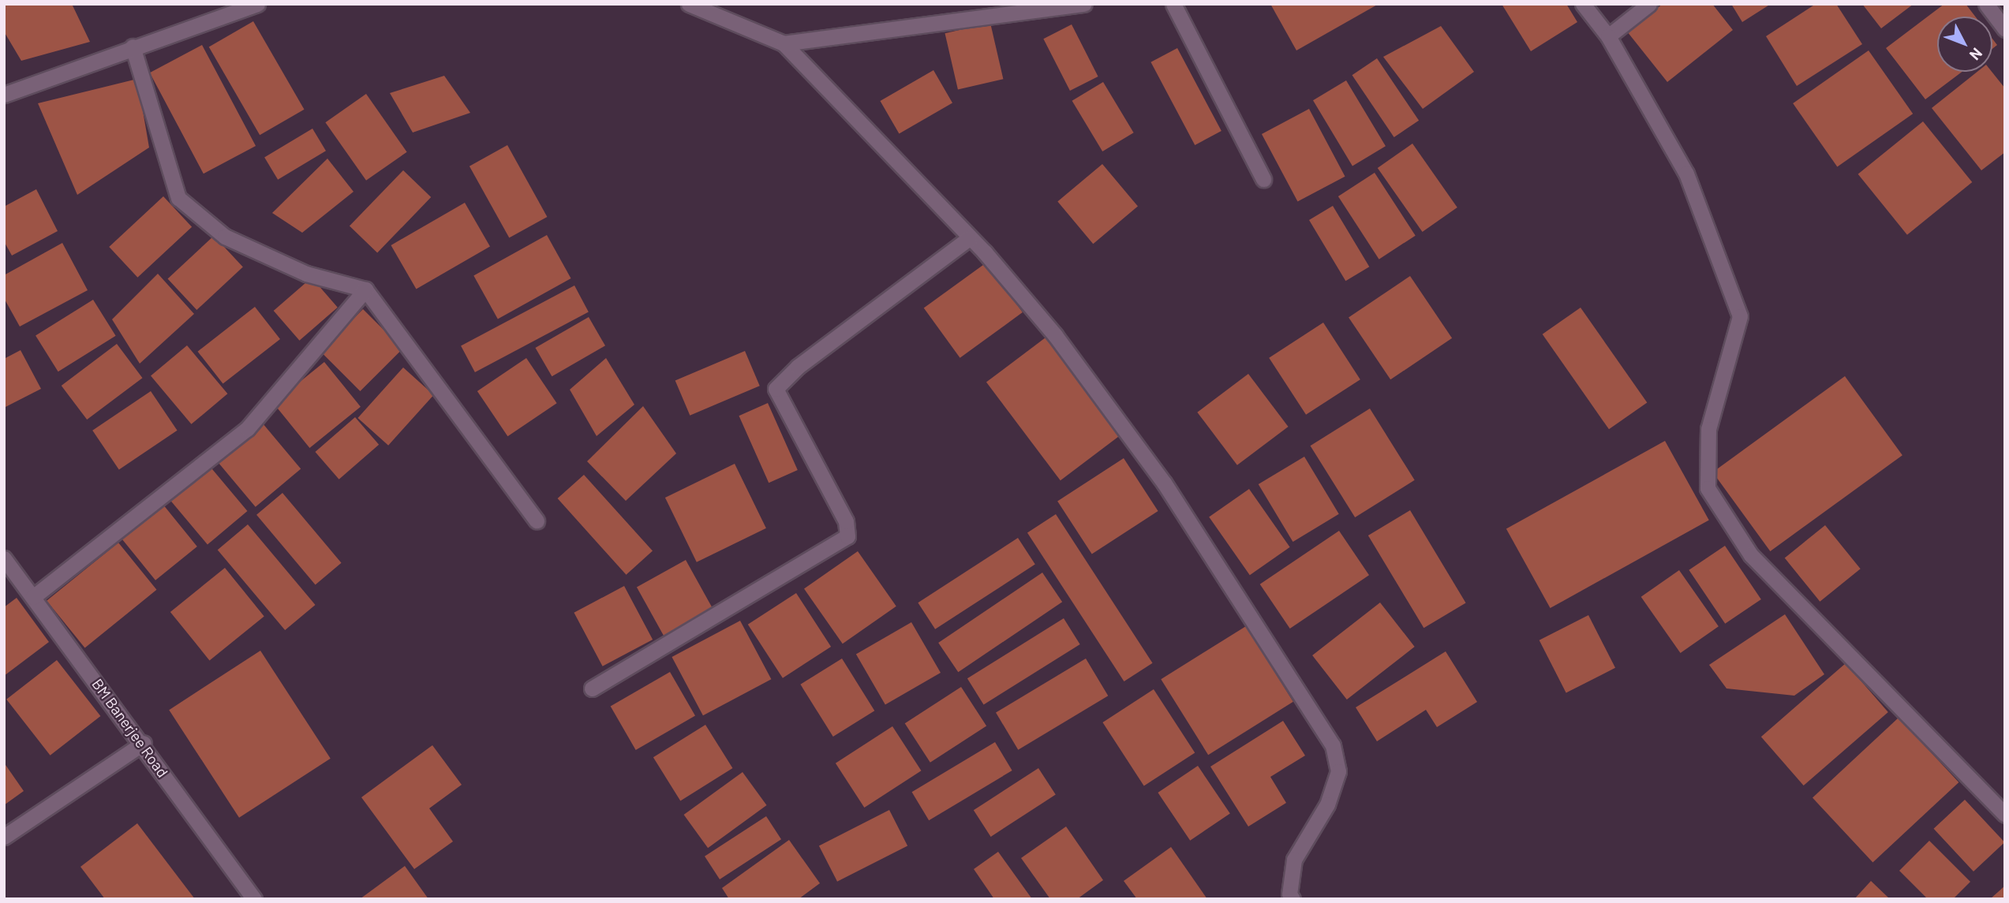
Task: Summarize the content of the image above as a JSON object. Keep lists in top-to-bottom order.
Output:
{
  "streets": {
    "street": ["BM Banerjee Road"]
  },
  "north": "bottom right"
}
